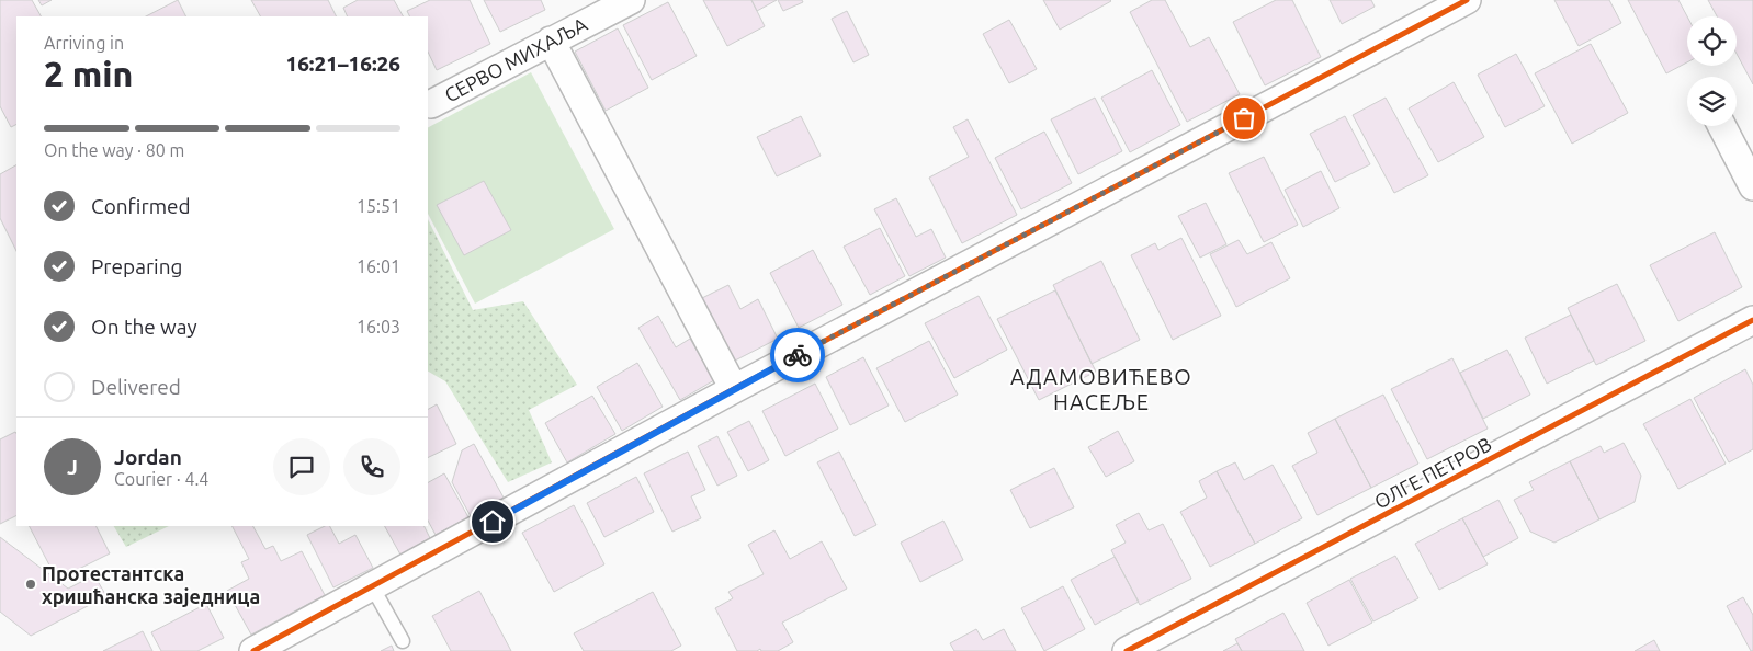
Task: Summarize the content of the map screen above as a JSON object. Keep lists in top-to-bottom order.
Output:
{
  "streets": {
    "street": ["СЕРВО МИХАЉА", "ОЛГЕ ПЕТРОВ"]
  },
  "districts": ["АДАМОВИЋЕВО НАСЕЉЕ"],
  "places": ["Протестантска хришћанска заједница"],
  "page": {
    "heading": ["2 min", "Arriving in", "16:21–16:26"],
    "panel": ["Jordan", "Courier · 4.4"],
    "bar": "On the way · 80 m",
    "list": [
      ["Confirmed", "15:51"],
      ["Preparing", "16:01"],
      ["On the way", "16:03"],
      "Delivered"
    ],
    "round": "J"
  }
}
